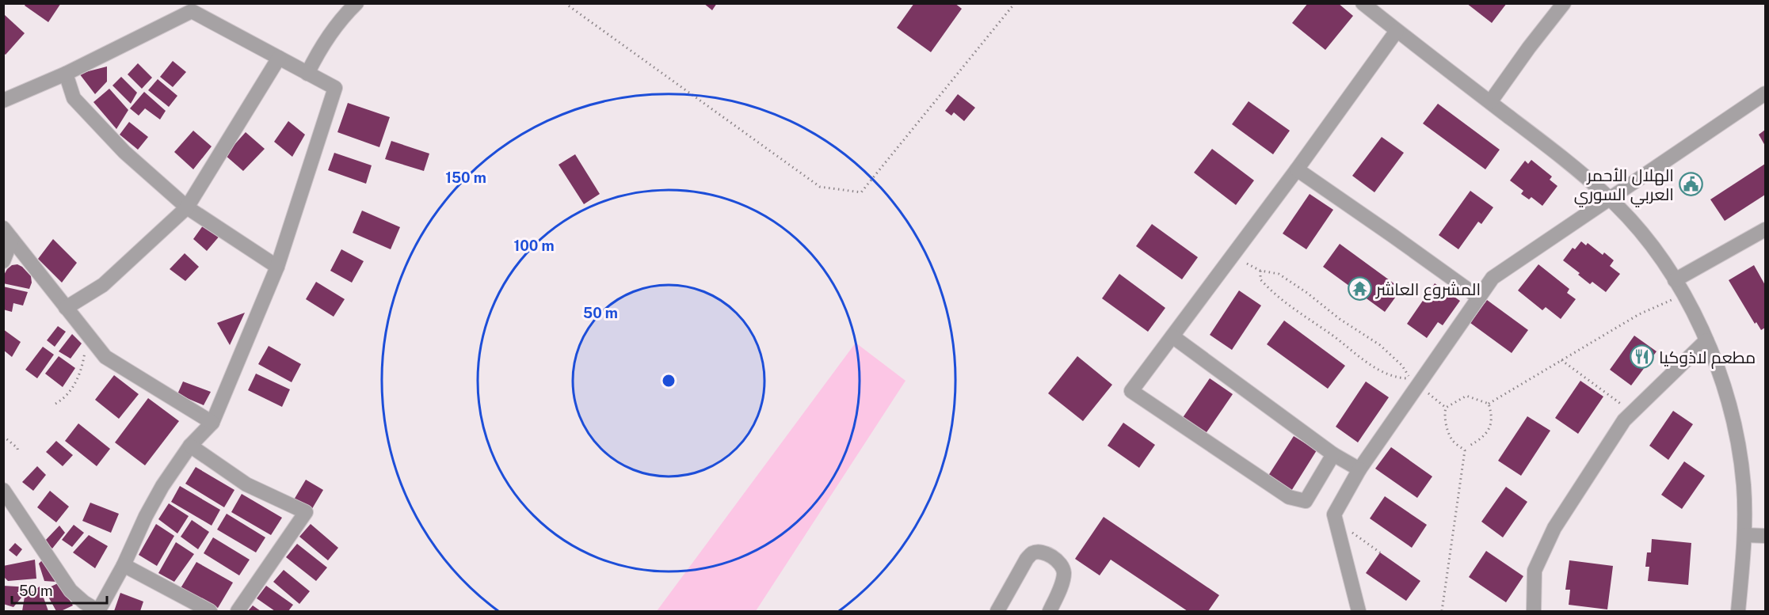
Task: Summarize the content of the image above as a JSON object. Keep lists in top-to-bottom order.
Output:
{
  "places": {
    "public building": ["الهلال الأحمر العربي السوري"],
    "temple": ["المشروع العاشر"],
    "restaurant": ["مطعم لاذوكيا"]
  },
  "scale_bar": "50 m",
  "rings": ["150 m", "100 m", "50 m"]
}
